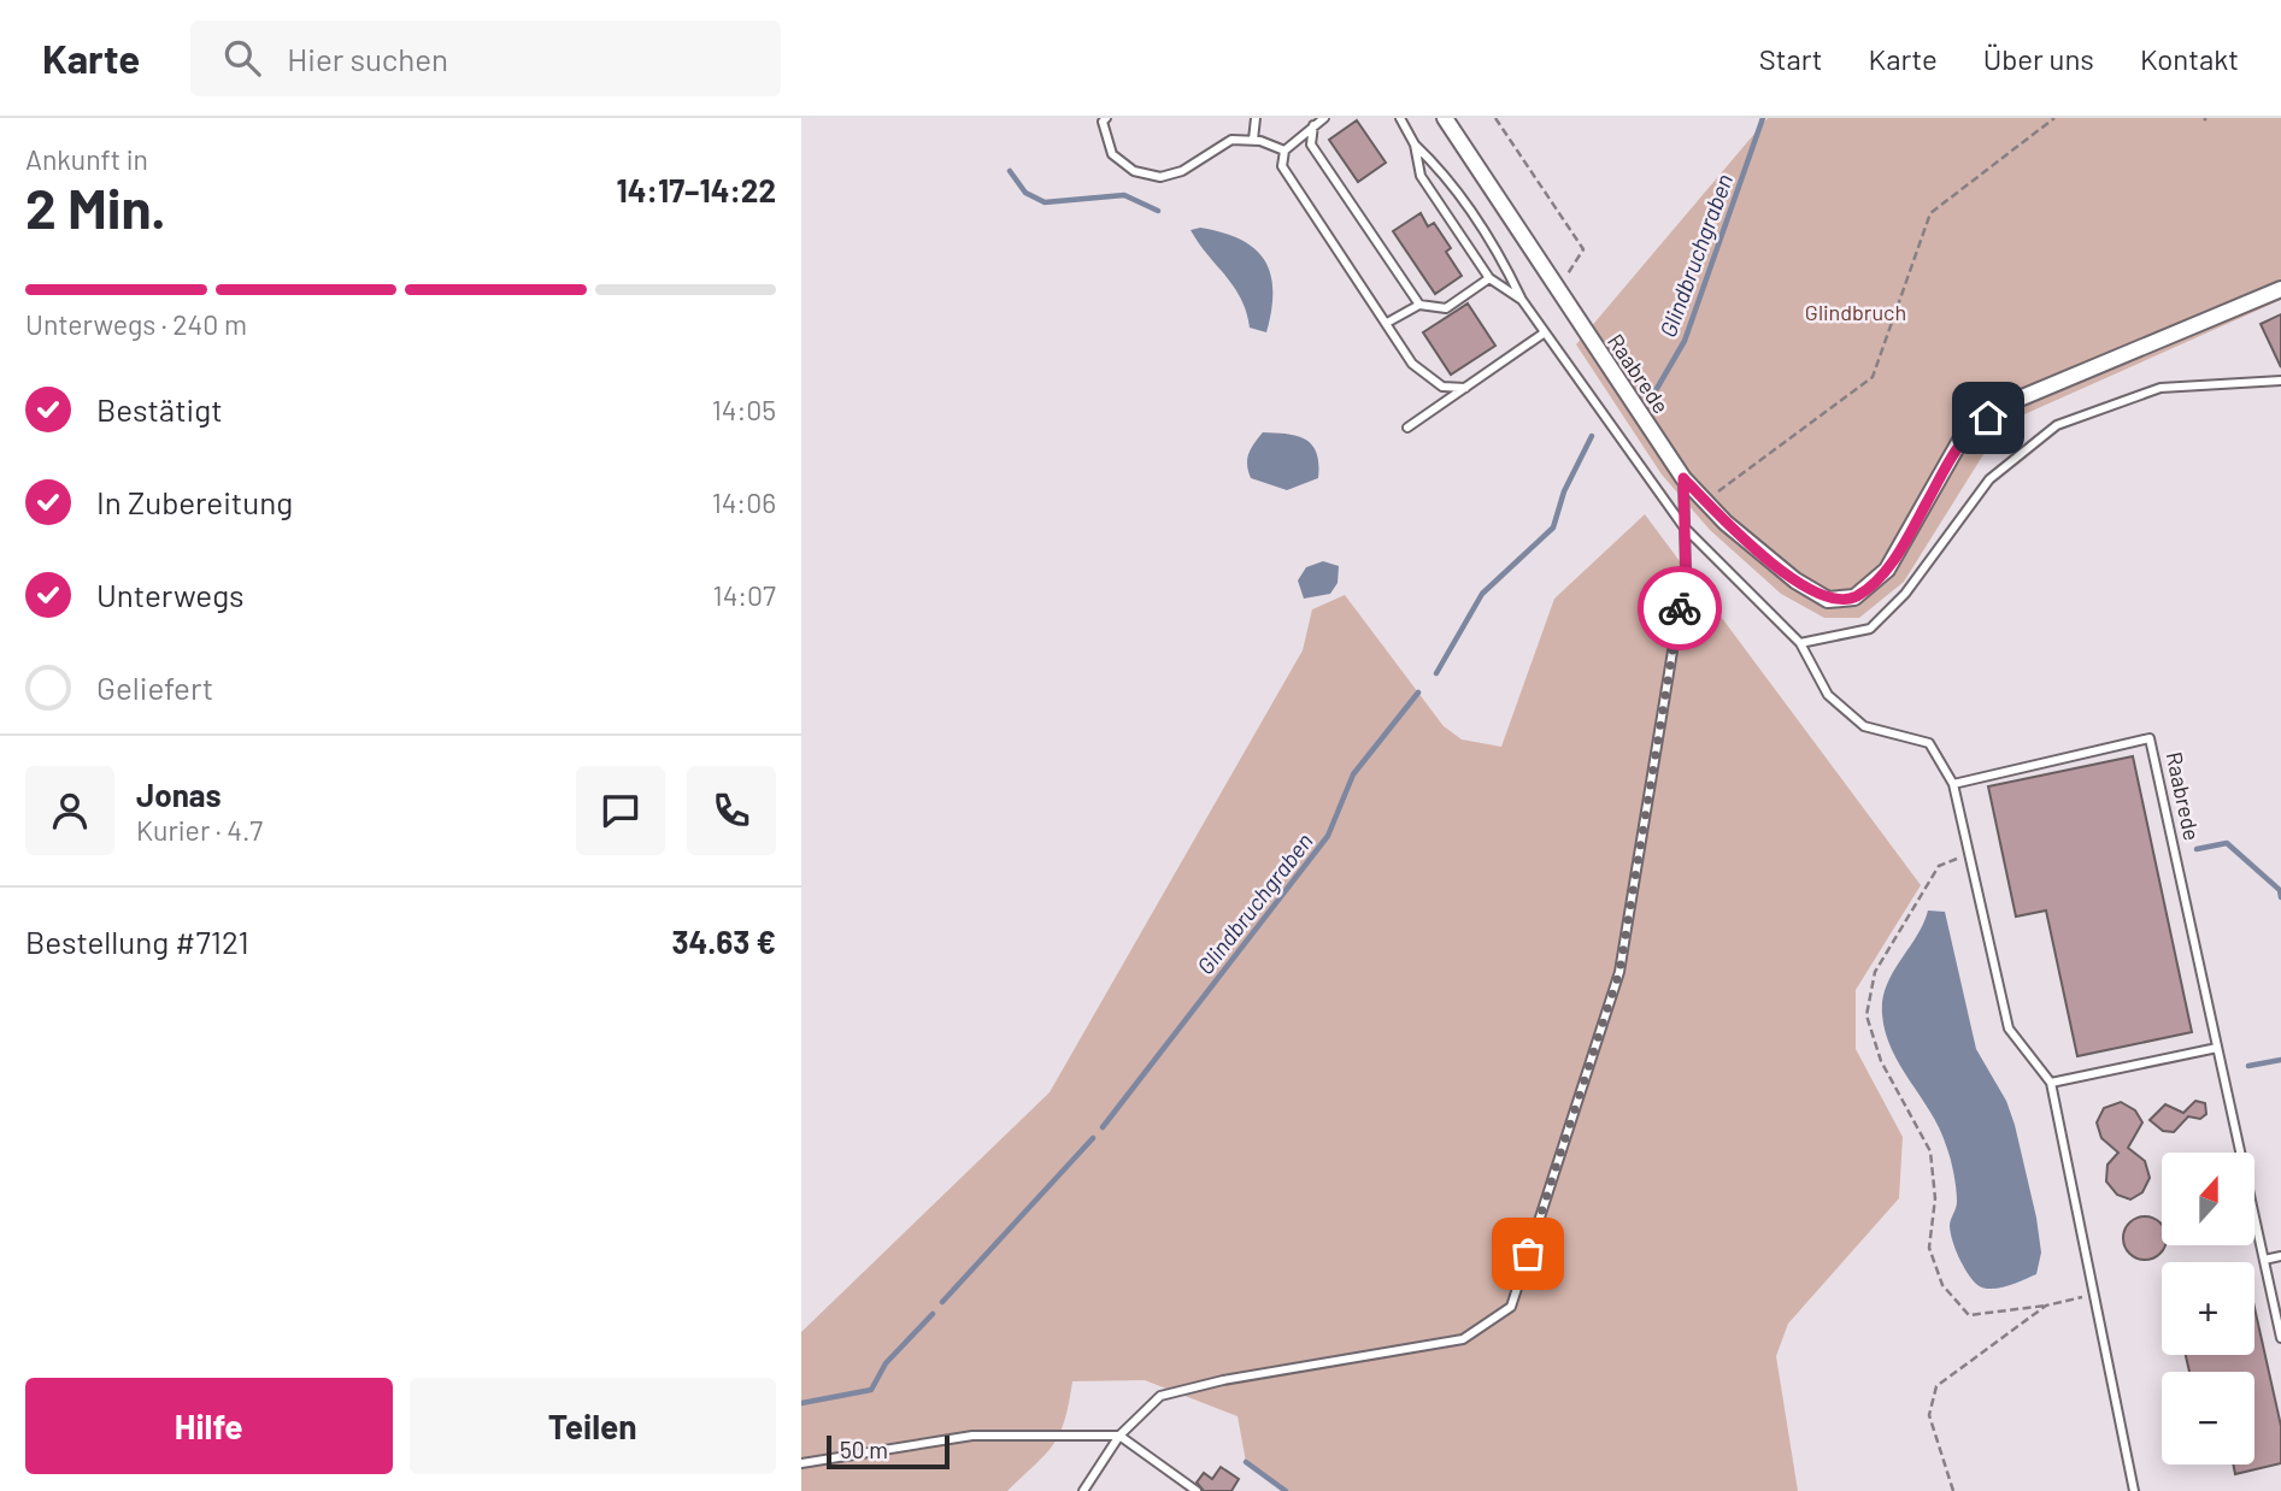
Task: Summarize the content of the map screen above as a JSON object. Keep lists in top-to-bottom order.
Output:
{
  "streets": {
    "street": ["Raabrede"]
  },
  "water": ["Glindbruchgraben"],
  "parks": ["Glindbruch"],
  "scale_bar": "50 m",
  "north": "top",
  "page": {
    "header": "Karte",
    "search": "Hier suchen",
    "nav": [
      "Start",
      "Karte",
      "Über uns",
      "Kontakt"
    ],
    "heading": ["2 Min.", "Ankunft in", "14:17–14:22"],
    "panel": [
      "Jonas",
      "Kurier · 4.7",
      "Bestellung #7121",
      "34.63 €"
    ],
    "bar": "Unterwegs · 240 m",
    "list": [
      ["Bestätigt", "14:05"],
      ["In Zubereitung", "14:06"],
      ["Unterwegs", "14:07"],
      "Geliefert"
    ],
    "map_buttons": ["+", "−"],
    "buttons": ["Hilfe", "Teilen"],
    "scale": "50 m"
  }
}
